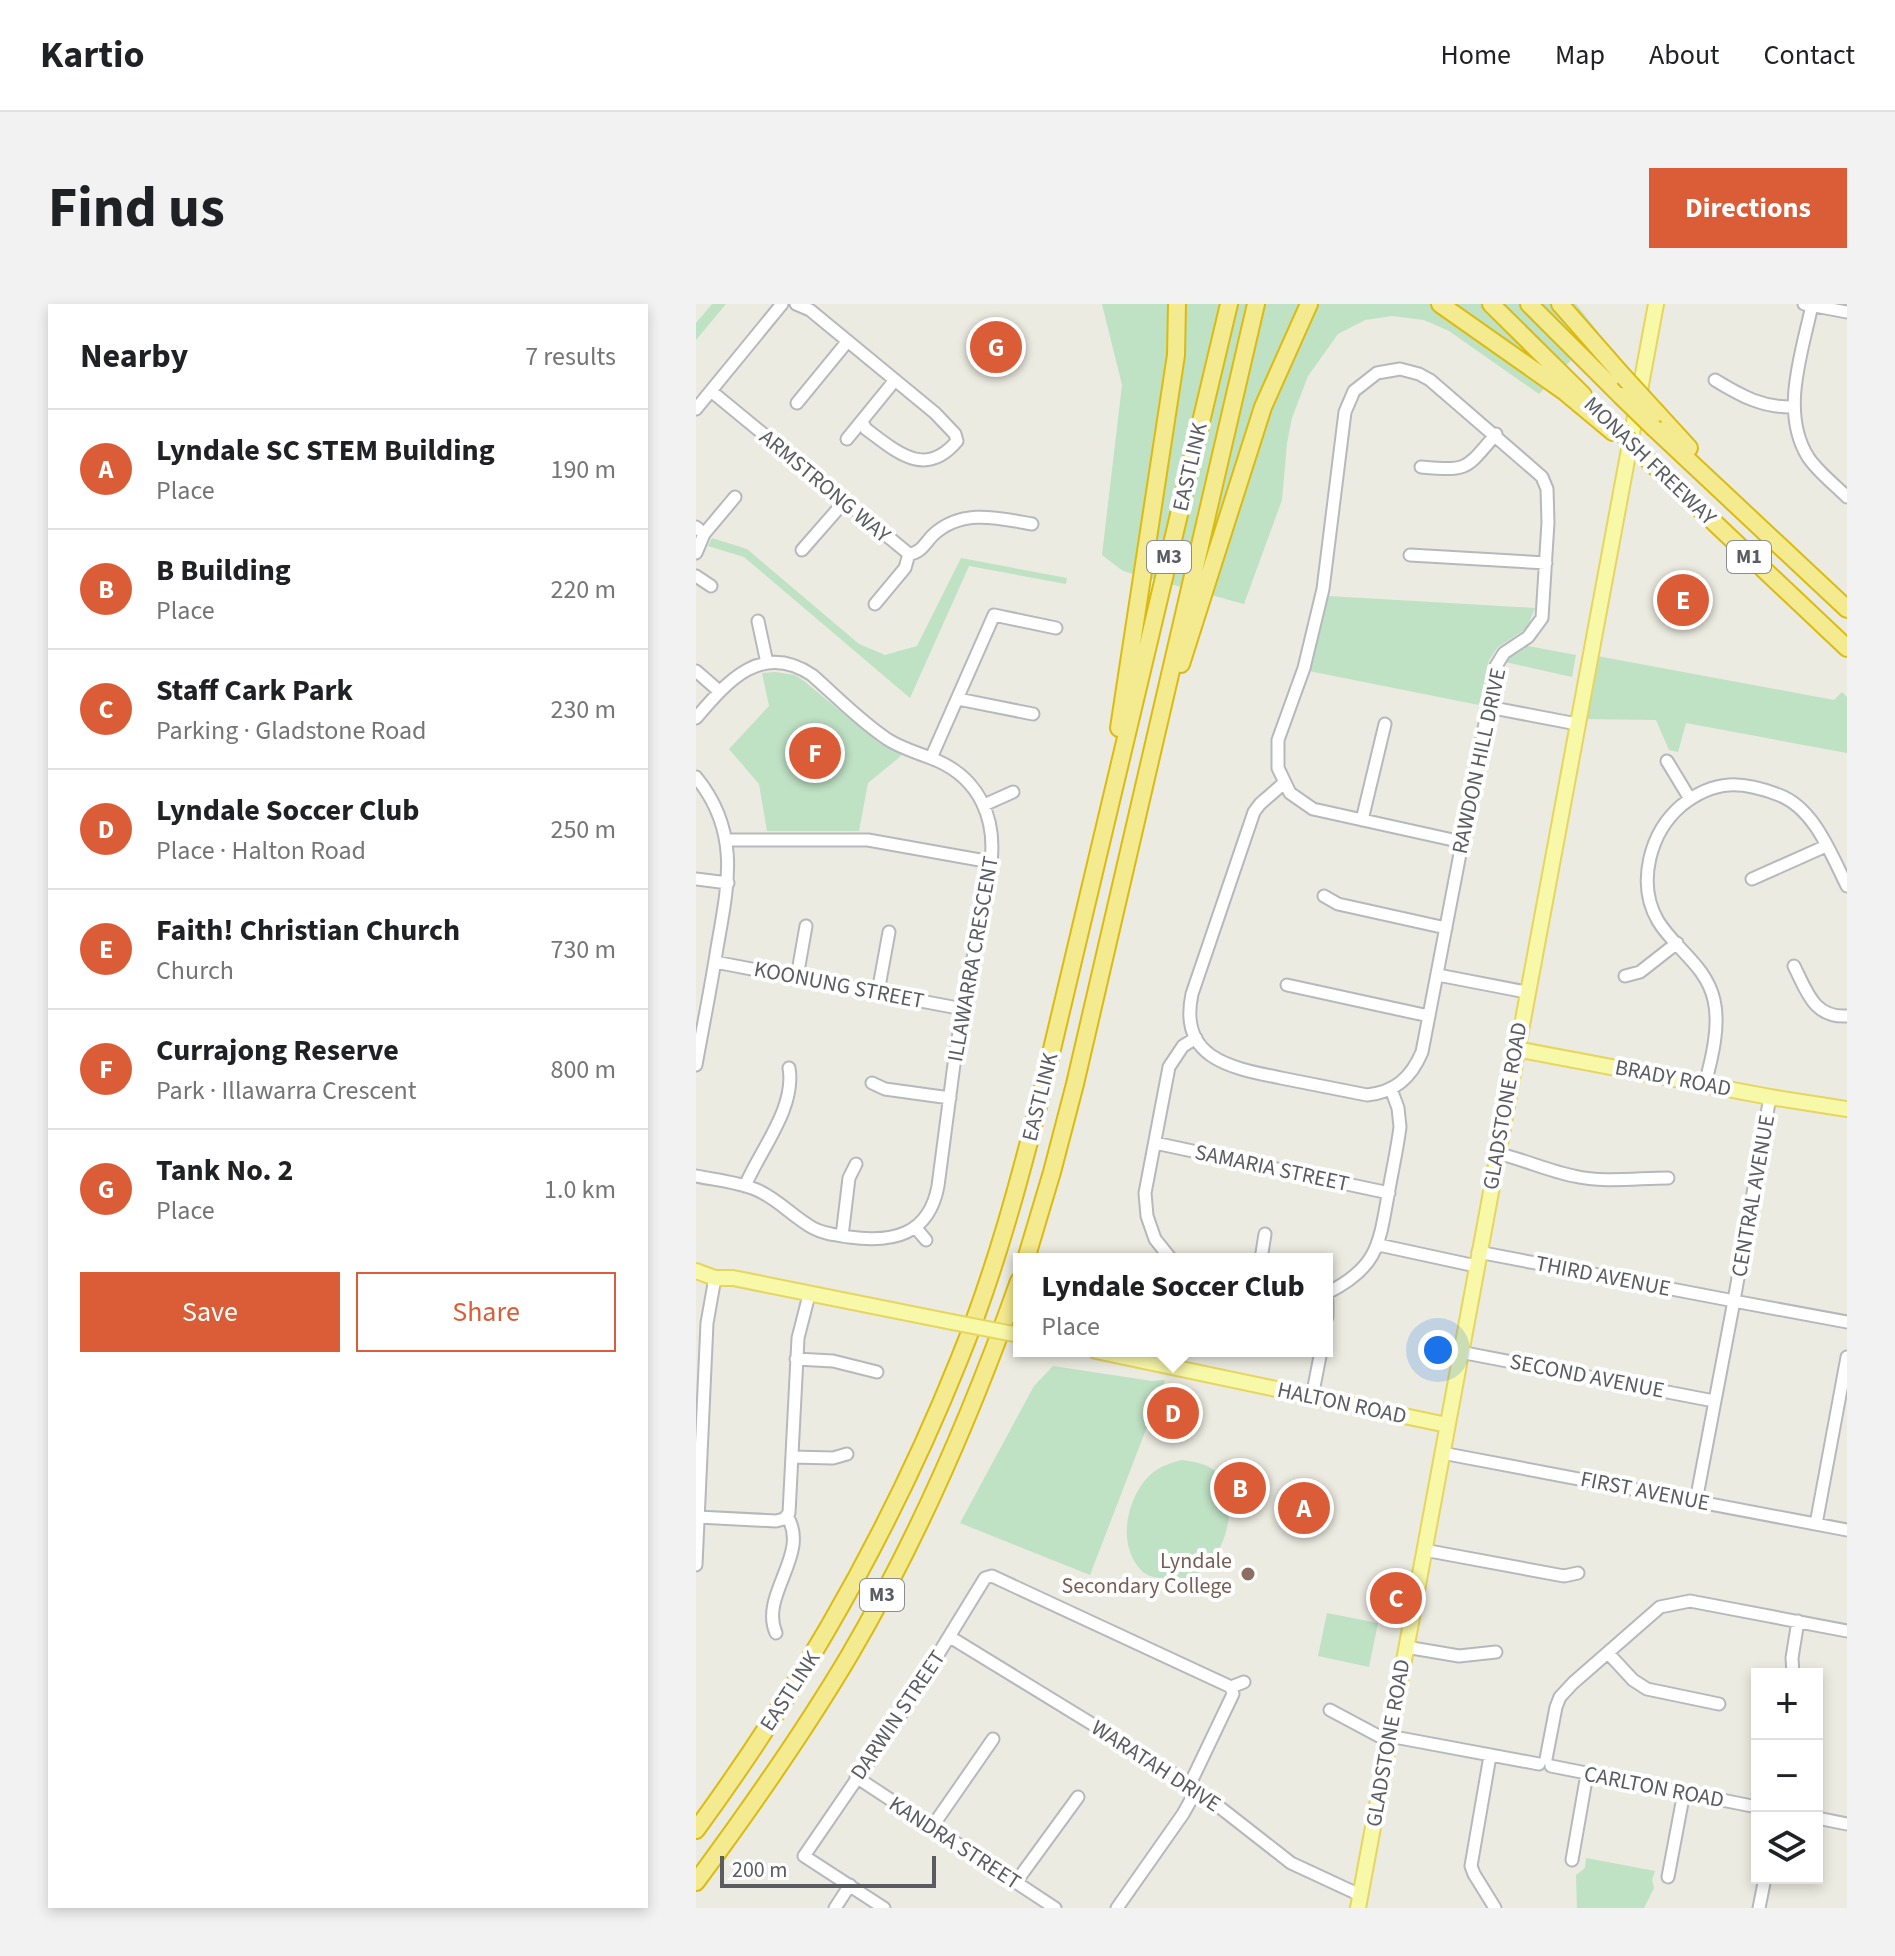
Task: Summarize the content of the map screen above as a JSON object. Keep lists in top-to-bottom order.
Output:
{
  "streets": {
    "highway": [
      "MONASH FREEWAY",
      "EASTLINK",
      "M3",
      "M1"
    ],
    "main road": ["BRADY ROAD", "GLADSTONE ROAD", "HALTON ROAD"],
    "street": [
      "ARMSTRONG WAY",
      "RAWDON HILL DRIVE",
      "ILLAWARRA CRESCENT",
      "KOONUNG STREET",
      "SAMARIA STREET",
      "CENTRAL AVENUE",
      "THIRD AVENUE",
      "SECOND AVENUE",
      "FIRST AVENUE",
      "DARWIN STREET",
      "WARATAH DRIVE",
      "CARLTON ROAD",
      "KANDRA STREET"
    ]
  },
  "crossings": [
    ["ILLAWARRA CRESCENT", "KOONUNG STREET"],
    ["BRADY ROAD", "GLADSTONE ROAD"],
    ["BRADY ROAD", "CENTRAL AVENUE"],
    ["GLADSTONE ROAD", "THIRD AVENUE"],
    ["GLADSTONE ROAD", "SECOND AVENUE"],
    ["GLADSTONE ROAD", "HALTON ROAD"],
    ["GLADSTONE ROAD", "FIRST AVENUE"],
    ["GLADSTONE ROAD", "WARATAH DRIVE"],
    ["GLADSTONE ROAD", "CARLTON ROAD"],
    ["CENTRAL AVENUE", "THIRD AVENUE"],
    ["CENTRAL AVENUE", "SECOND AVENUE"],
    ["CENTRAL AVENUE", "FIRST AVENUE"],
    ["DARWIN STREET", "WARATAH DRIVE"],
    ["DARWIN STREET", "KANDRA STREET"]
  ],
  "places": ["Lyndale Secondary College"],
  "scale_bar": "200 m",
  "page": {
    "header": "Kartio",
    "nav": [
      "Home",
      "Map",
      "About",
      "Contact"
    ],
    "buttons": [
      "Directions",
      ["Save", "Share"]
    ],
    "title": "Find us",
    "heading": ["Nearby", "7 results"],
    "pins": [
      "G",
      "E",
      "F",
      "D",
      "B",
      "A",
      "C"
    ],
    "list": [
      {
        "mark": "A",
        "name": "Lyndale SC STEM Building",
        "note": "Place",
        "value": "190 m"
      },
      {
        "mark": "B",
        "name": "B Building",
        "note": "Place",
        "value": "220 m"
      },
      {
        "mark": "C",
        "name": "Staff Cark Park",
        "note": "Parking · Gladstone Road",
        "value": "230 m"
      },
      {
        "mark": "D",
        "name": "Lyndale Soccer Club",
        "note": "Place · Halton Road",
        "value": "250 m"
      },
      {
        "mark": "E",
        "name": "Faith! Christian Church",
        "note": "Church",
        "value": "730 m"
      },
      {
        "mark": "F",
        "name": "Currajong Reserve",
        "note": "Park · Illawarra Crescent",
        "value": "800 m"
      },
      {
        "mark": "G",
        "name": "Tank No. 2",
        "note": "Place",
        "value": "1.0 km"
      }
    ],
    "popup": ["Lyndale Soccer Club", "Place"],
    "map_buttons": ["+", "−"],
    "scale": "200 m"
  }
}
